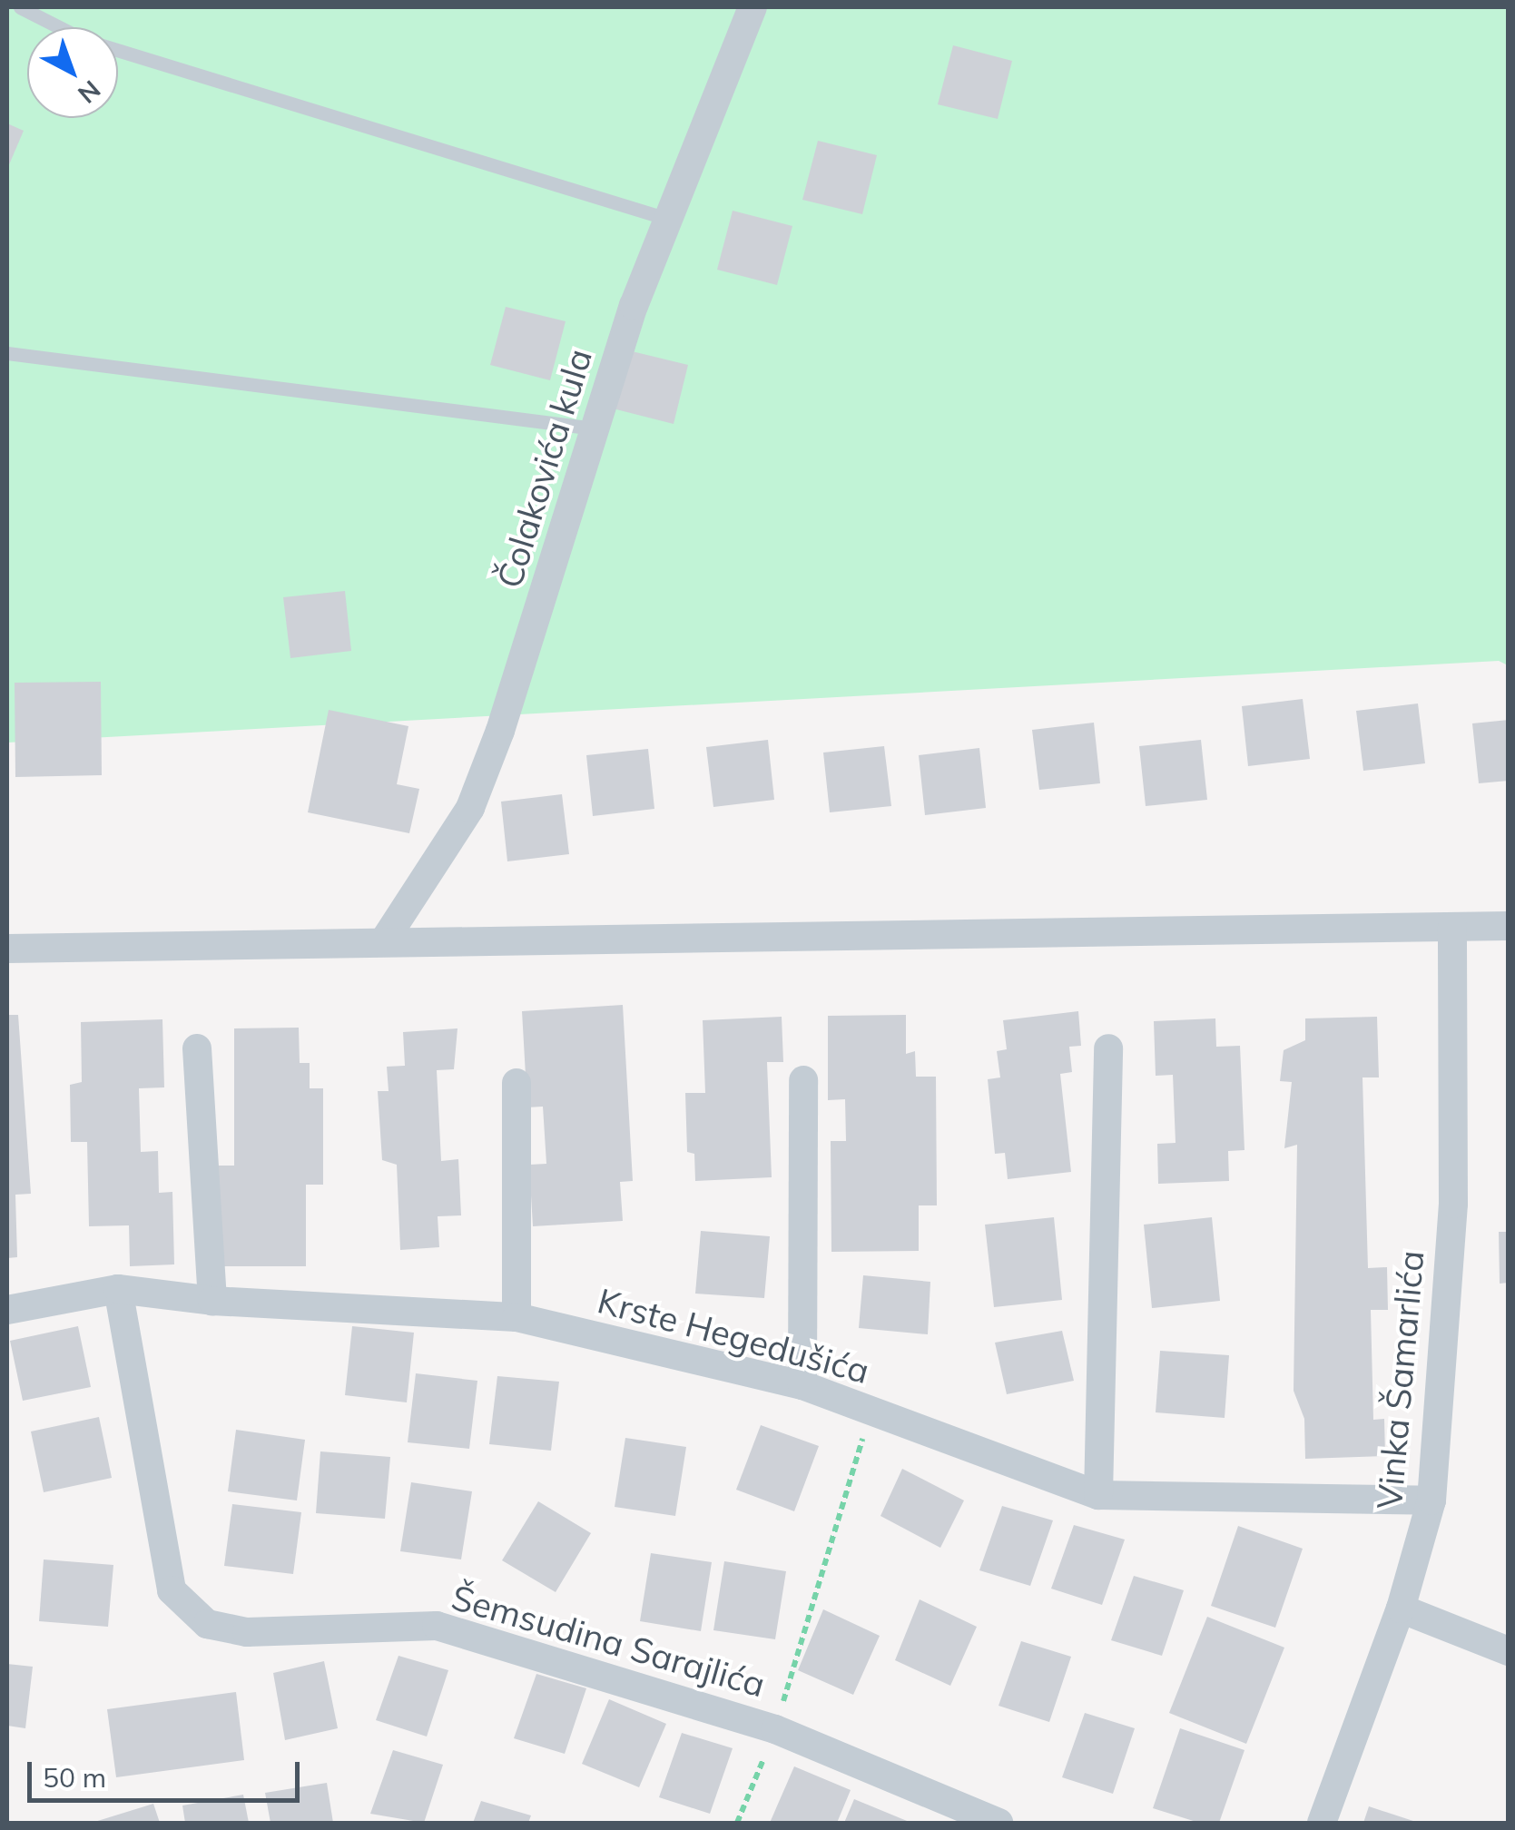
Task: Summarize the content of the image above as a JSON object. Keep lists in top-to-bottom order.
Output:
{
  "streets": {
    "street": [
      "Čolakovića kula",
      "Krste Hegedušića",
      "Vinka Šamarlića",
      "Šemsudina Sarajlića"
    ]
  },
  "crossings": [
    ["Krste Hegedušića", "Vinka Šamarlića"],
    ["Krste Hegedušića", "Šemsudina Sarajlića"]
  ],
  "scale_bar": "50 m",
  "north": "bottom right"
}
